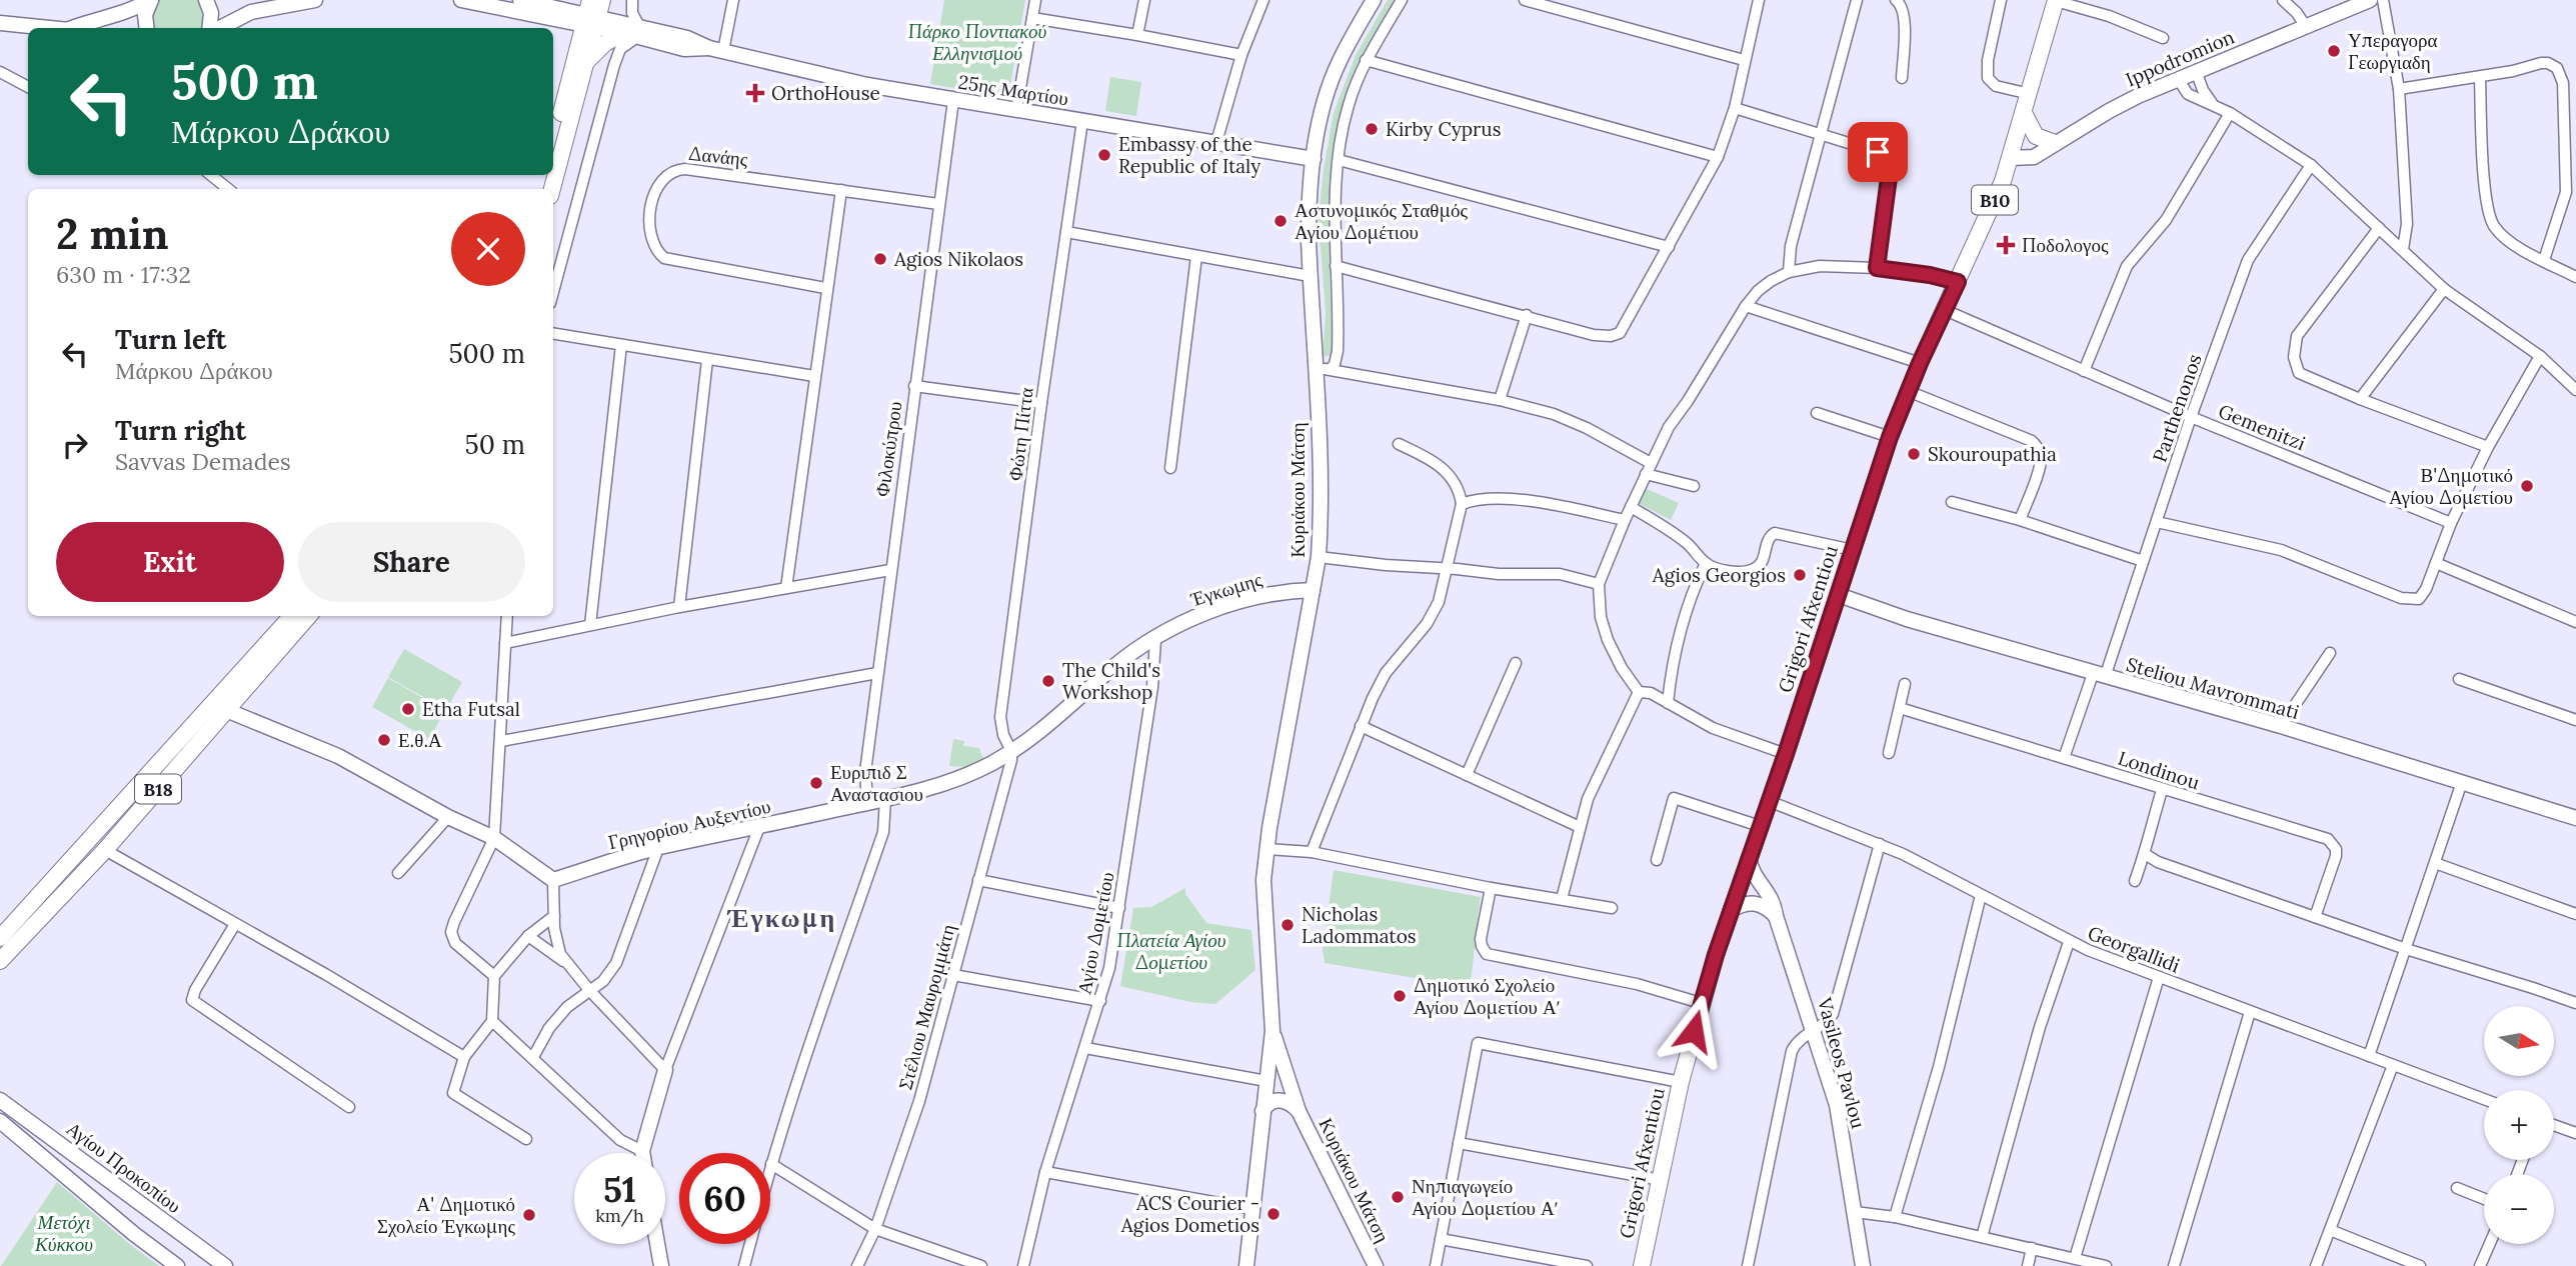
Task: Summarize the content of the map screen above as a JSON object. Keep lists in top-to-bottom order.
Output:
{
  "streets": {
    "main road": ["B10", "Grigori Afxentiou", "B18"],
    "street": [
      "Ippodromion",
      "25ης Μαρτίου",
      "Δανάης",
      "Parthenonos",
      "Gemenitzi",
      "Φώτη Πίττα",
      "Φιλοκύπρου",
      "Κυριάκου Μάτση",
      "Έγκωμης",
      "Steliou Mavrommati",
      "Londinou",
      "Γρηγορίου Αυξεντίου",
      "Αγίου Δομετίου",
      "Georgallidi",
      "Στέλιου Μαυρομμάτη",
      "Vasileos Pavlou",
      "Αγίου Προκοπίου"
    ]
  },
  "crossings": [
    ["Ippodromion", "Grigori Afxentiou"],
    ["25ης Μαρτίου", "Φώτη Πίττα"],
    ["25ης Μαρτίου", "Φιλοκύπρου"],
    ["25ης Μαρτίου", "Κυριάκου Μάτση"],
    ["Δανάης", "Φιλοκύπρου"],
    ["Parthenonos", "Gemenitzi"],
    ["Parthenonos", "Steliou Mavrommati"],
    ["Parthenonos", "Londinou"],
    ["Gemenitzi", "Grigori Afxentiou"],
    ["Φώτη Πίττα", "Γρηγορίου Αυξεντίου"],
    ["Φώτη Πίττα", "Στέλιου Μαυρομμάτη"],
    ["Φιλοκύπρου", "Γρηγορίου Αυξεντίου"],
    ["Κυριάκου Μάτση", "Έγκωμης"],
    ["Έγκωμης", "Γρηγορίου Αυξεντίου"],
    ["Έγκωμης", "Αγίου Δομετίου"],
    ["Grigori Afxentiou", "Steliou Mavrommati"],
    ["Grigori Afxentiou", "Georgallidi"],
    ["Grigori Afxentiou", "Vasileos Pavlou"],
    ["Γρηγορίου Αυξεντίου", "Αγίου Δομετίου"],
    ["Γρηγορίου Αυξεντίου", "Στέλιου Μαυρομμάτη"]
  ],
  "districts": ["Έγκωμη"],
  "parks": ["Πάρκο Ποντιακού Ελληνισμού", "Πλατεία Αγίου Δομετίου", "Μετόχι Κύκκου"],
  "places": {
    "other": [
      "Υπεραγορα Γεωργιαδη",
      "Kirby Cyprus",
      "Embassy of the Republic of Italy",
      "Αστυνομικός Σταθμός Αγίου Δομέτιου",
      "Agios Nikolaos",
      "Skouroupathia",
      "Β'Δημοτικό Αγίου Δομετίου",
      "Agios Georgios",
      "The Child's Workshop",
      "Etha Futsal",
      "Ε.θ.Α",
      "Ευριπιδ Σ Αναστασιου",
      "Nicholas Ladommatos",
      "Δημοτικό Σχολείο Αγίου Δομετίου Αʹ",
      "Νηπιαγωγείο Αγίου Δομετίου Αʹ",
      "ACS Courier - Agios Dometios",
      "Α' Δημοτικό Σχολείο Έγκωμης"
    ],
    "health": ["OrthoHouse", "Ποδολογος"]
  },
  "north": "right",
  "page": {
    "turn": ["500 m", "Μάρκου Δράκου"],
    "heading": ["2 min", "630 m · 17:32"],
    "list": [
      {
        "name": "Turn left",
        "note": "Μάρκου Δράκου",
        "value": "500 m"
      },
      {
        "name": "Turn right",
        "note": "Savvas Demades",
        "value": "50 m"
      }
    ],
    "buttons": ["Exit", "Share"],
    "map_buttons": ["+", "−"],
    "speed": "51 km/h",
    "limit": "60"
  }
}
